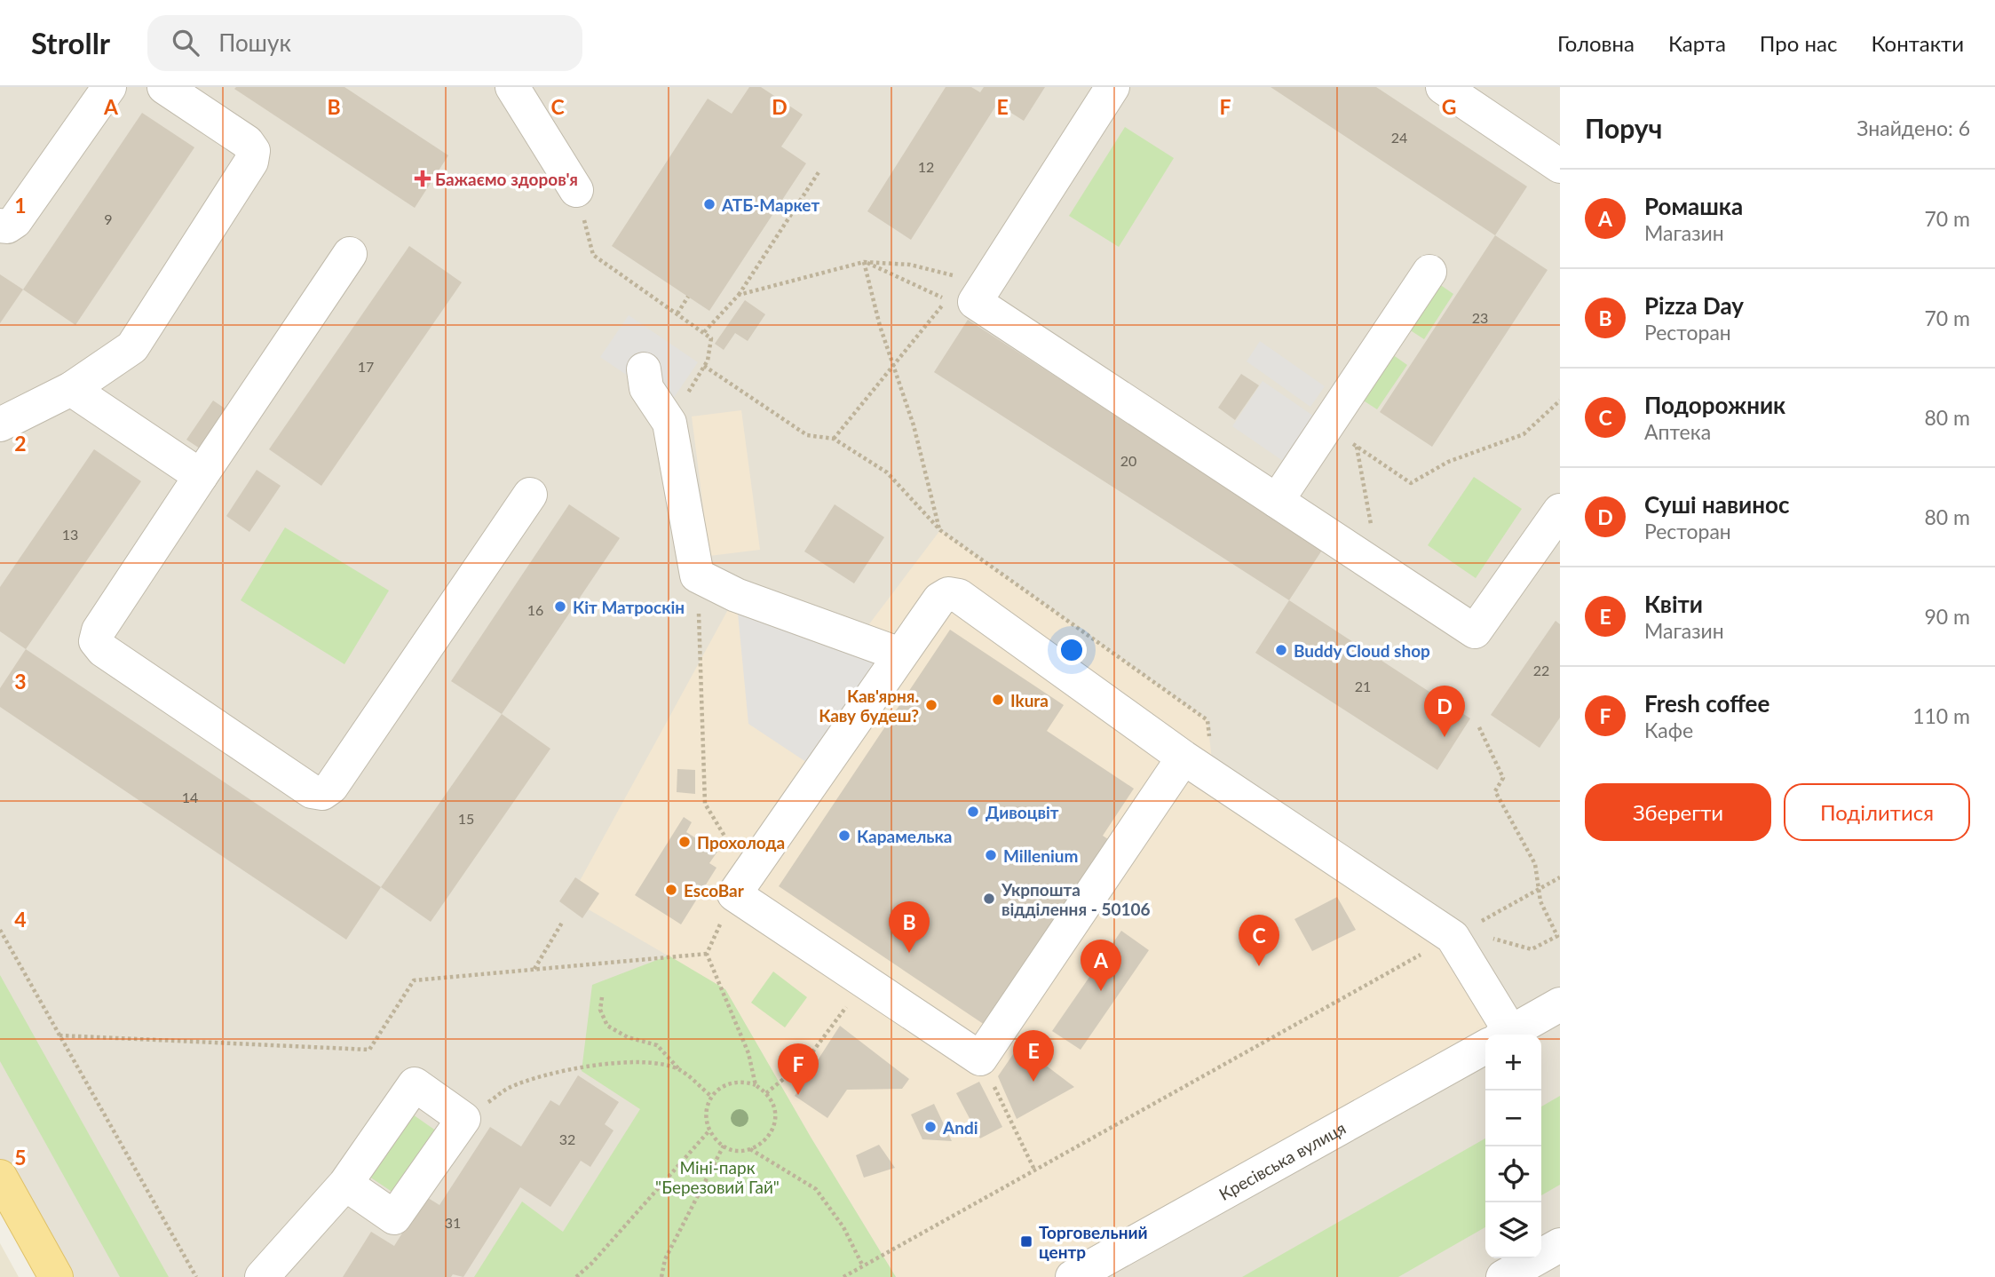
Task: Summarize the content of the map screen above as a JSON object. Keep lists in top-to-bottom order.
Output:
{
  "streets": {
    "street": ["Кресівська вулиця"]
  },
  "parks": ["Міні-парк \"Березовий Гай\""],
  "places": {
    "health": ["Бажаємо здоров'я"],
    "other": [
      "АТБ-Маркет",
      "Кiт Матроскін",
      "Buddy Cloud shop",
      "Ikura",
      "Кав'ярня. Каву будеш?",
      "Дивоцвіт",
      "Карамелька",
      "Прохолода",
      "Millenium",
      "EscoBar",
      "Укрпошта відділення - 50106",
      "Andi"
    ],
    "transit": ["Торговельний центр"]
  },
  "house_numbers": [
    "24",
    "12",
    "9",
    "23",
    "17",
    "20",
    "13",
    "16",
    "22",
    "21",
    "14",
    "15",
    "32",
    "31"
  ],
  "page": {
    "header": "Strollr",
    "search": "Пошук",
    "nav": [
      "Головна",
      "Карта",
      "Про нас",
      "Контакти"
    ],
    "heading": ["Поруч", "Знайдено: 6"],
    "list": [
      {
        "mark": "A",
        "name": "Ромашка",
        "note": "Магазин",
        "value": "70 m"
      },
      {
        "mark": "B",
        "name": "Pizza Day",
        "note": "Ресторан",
        "value": "70 m"
      },
      {
        "mark": "C",
        "name": "Подорожник",
        "note": "Аптека",
        "value": "80 m"
      },
      {
        "mark": "D",
        "name": "Суші навинос",
        "note": "Ресторан",
        "value": "80 m"
      },
      {
        "mark": "E",
        "name": "Квіти",
        "note": "Магазин",
        "value": "90 m"
      },
      {
        "mark": "F",
        "name": "Fresh coffee",
        "note": "Кафе",
        "value": "110 m"
      }
    ],
    "pins": [
      "D",
      "B",
      "C",
      "A",
      "E",
      "F"
    ],
    "buttons": ["Зберегти", "Поділитися"],
    "map_buttons": ["+", "−"]
  },
  "grid": {
    "columns": [
      "A",
      "B",
      "C",
      "D",
      "E",
      "F",
      "G"
    ],
    "rows": [
      "1",
      "2",
      "3",
      "4",
      "5"
    ]
  }
}
